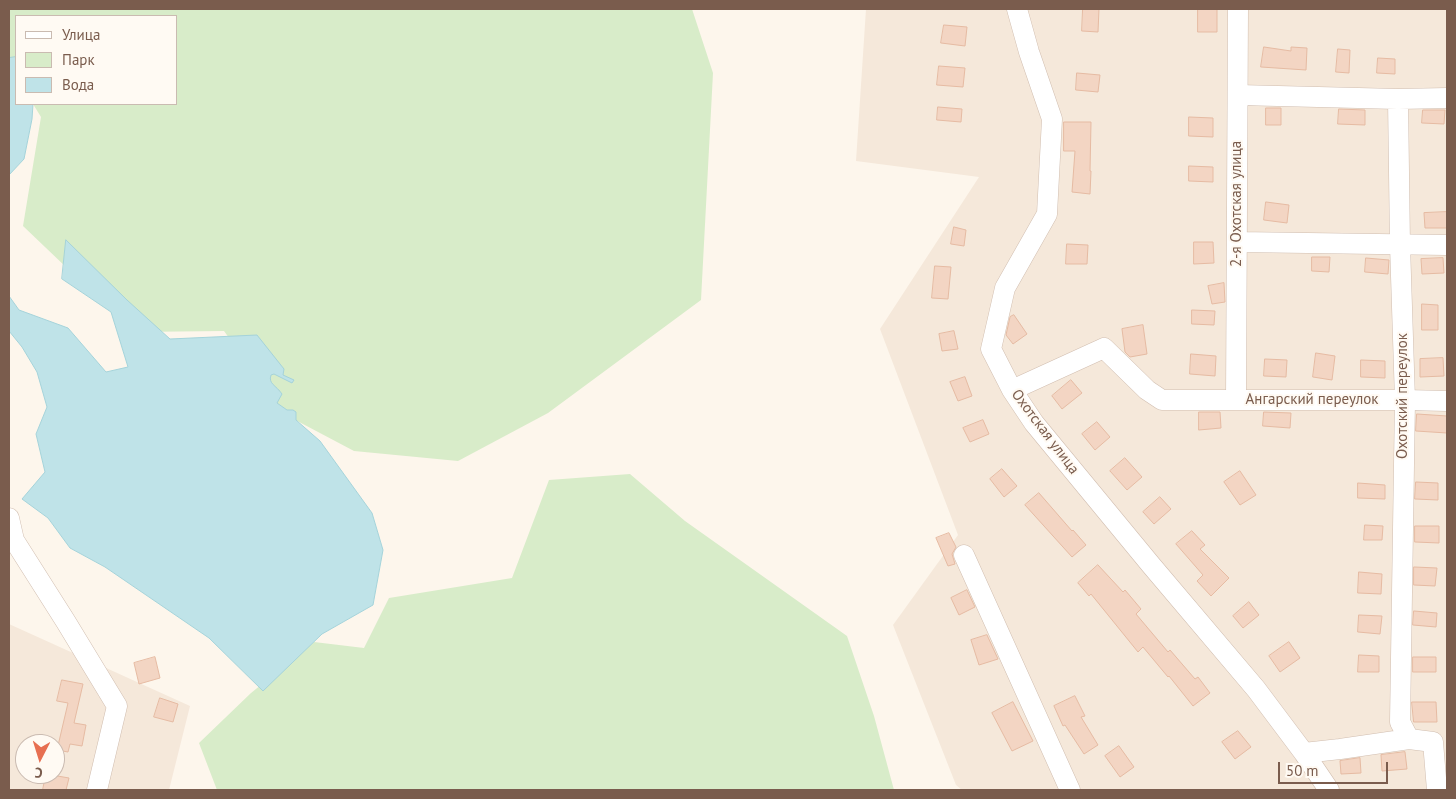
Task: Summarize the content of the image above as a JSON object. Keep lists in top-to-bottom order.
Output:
{
  "streets": {
    "street": [
      "2-я Охотская улица",
      "Охотский переулок",
      "Ангарский переулок",
      "Охотская улица"
    ]
  },
  "crossings": [
    ["2-я Охотская улица", "Ангарский переулок"],
    ["Охотский переулок", "Ангарский переулок"],
    ["Ангарский переулок", "Охотская улица"]
  ],
  "legend": ["Улица", "Парк", "Вода"],
  "scale_bar": "50 m",
  "north": "bottom"
}
